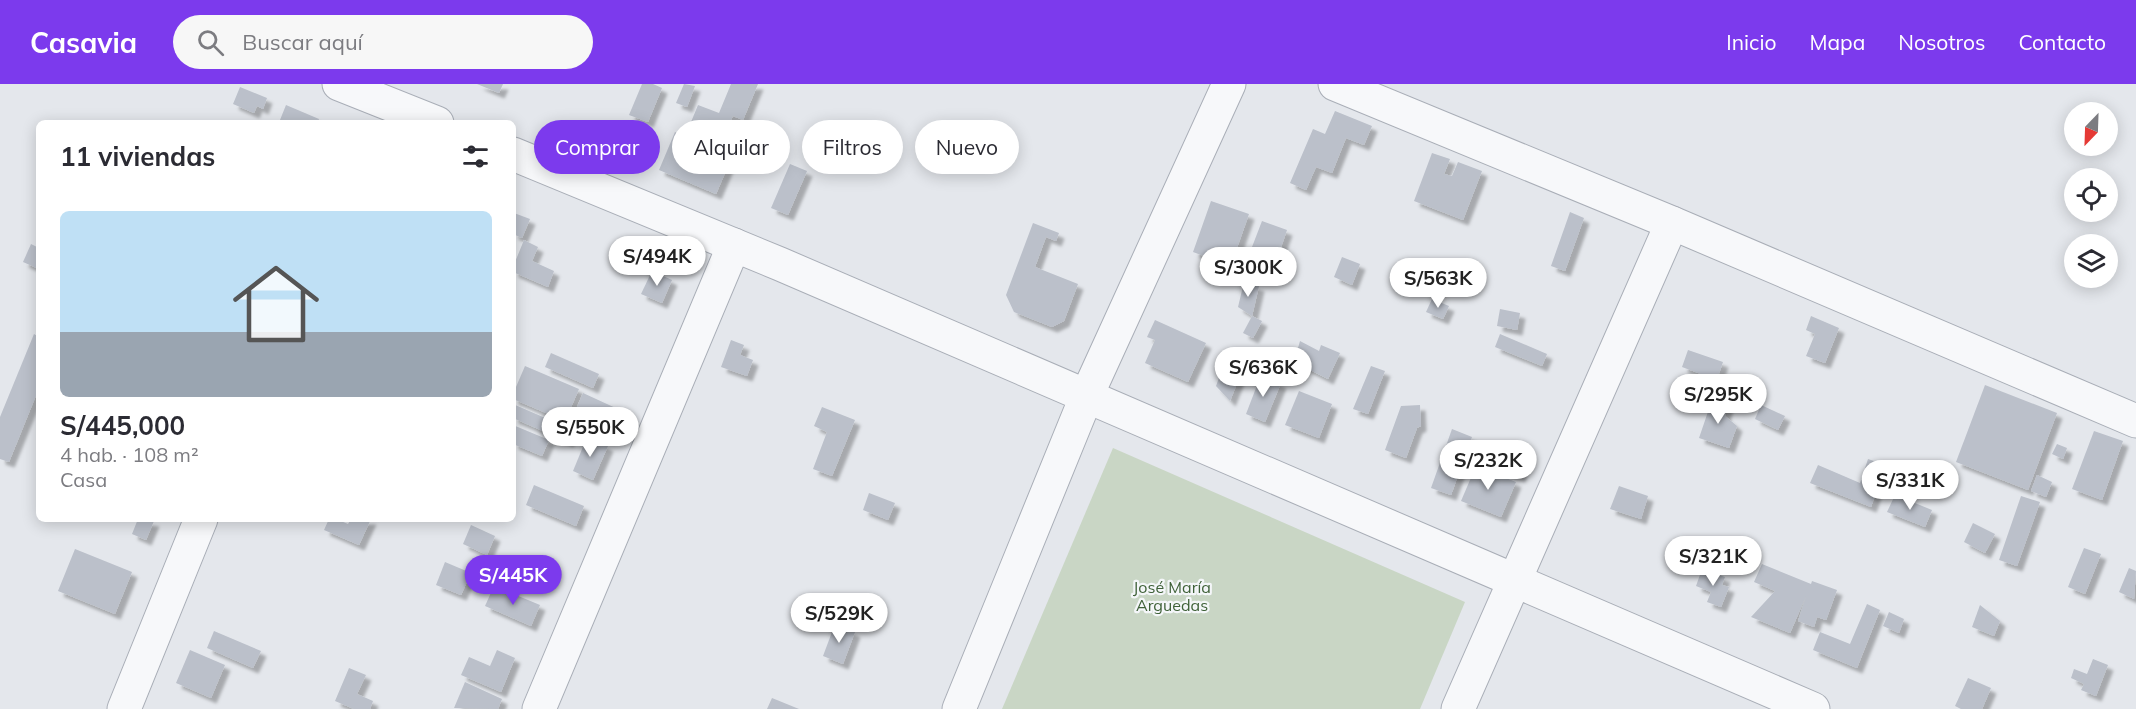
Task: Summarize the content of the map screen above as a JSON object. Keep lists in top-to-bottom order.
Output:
{
  "parks": ["José María Arguedas"],
  "north": "bottom left",
  "page": {
    "header": "Casavia",
    "search": "Buscar aquí",
    "nav": [
      "Inicio",
      "Mapa",
      "Nosotros",
      "Contacto"
    ],
    "chip": [
      "Comprar",
      "Alquilar",
      "Filtros",
      "Nuevo"
    ],
    "heading": "11 viviendas",
    "list": [
      {
        "name": "S/445,000",
        "note": "4 hab. · 108 m² · Casa"
      }
    ],
    "price": [
      "S/494K",
      "S/300K",
      "S/563K",
      "S/636K",
      "S/295K",
      "S/550K",
      "S/232K",
      "S/331K",
      "S/321K",
      "S/445K",
      "S/529K"
    ]
  }
}
